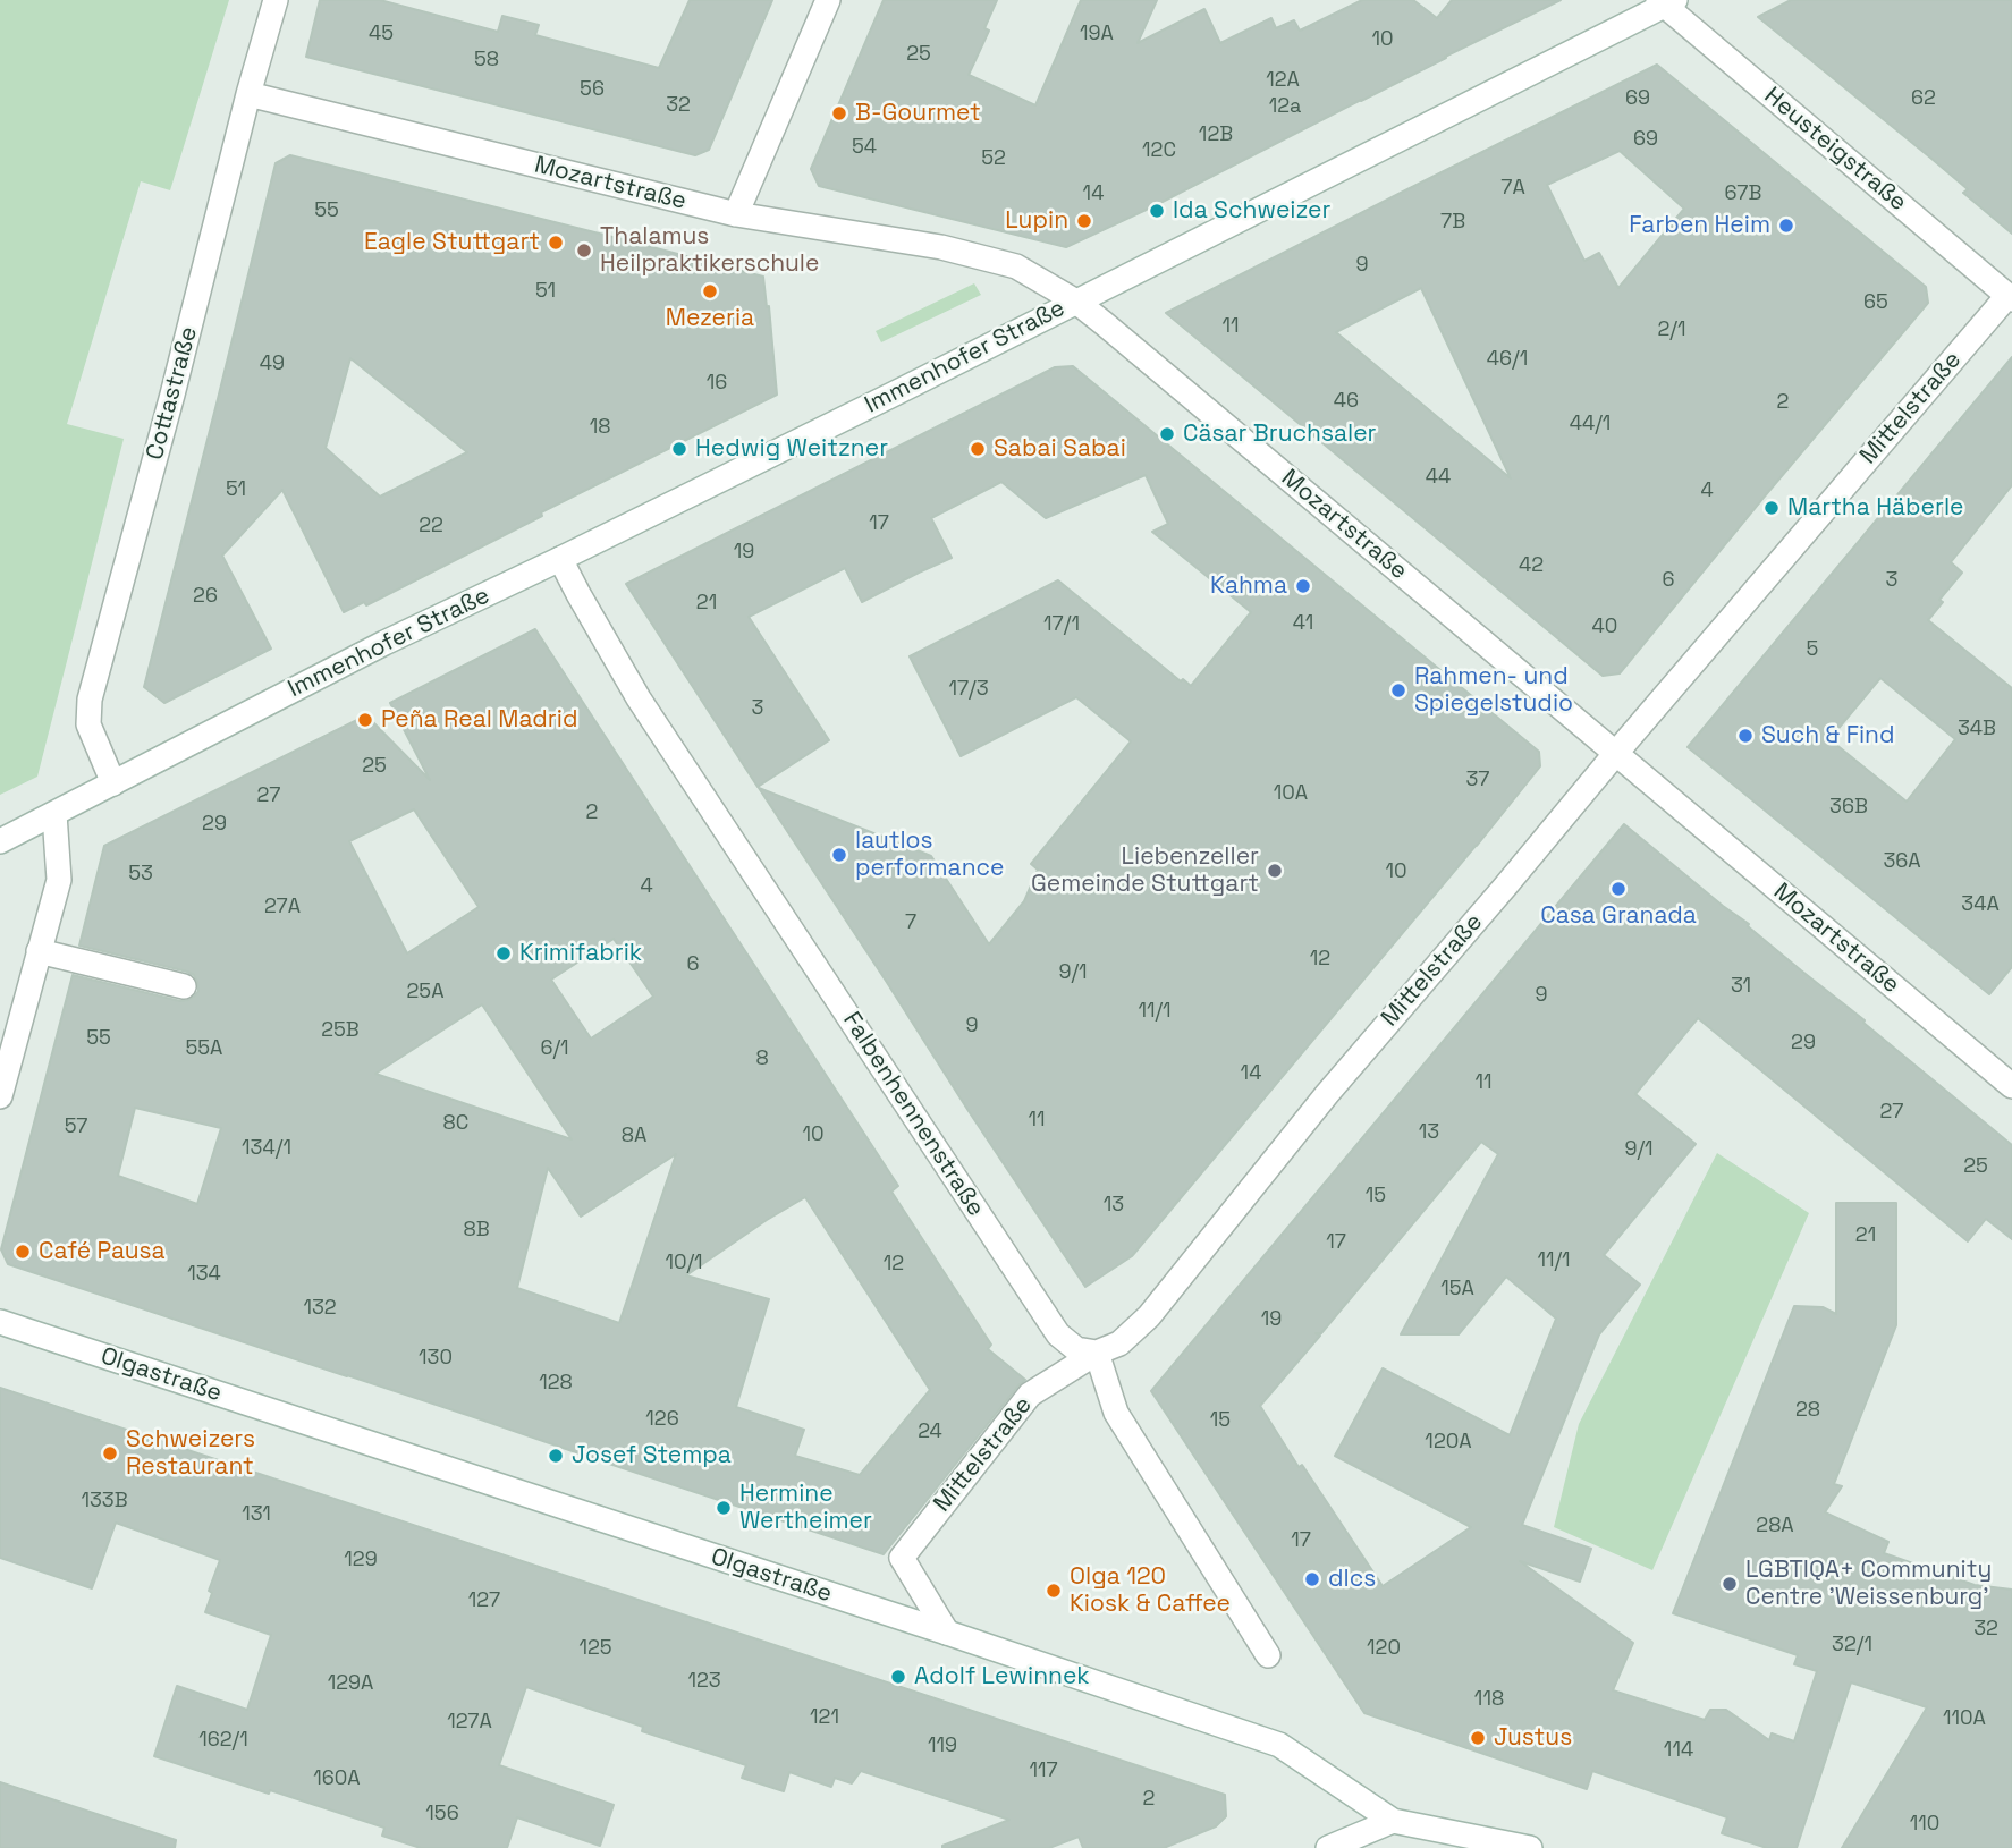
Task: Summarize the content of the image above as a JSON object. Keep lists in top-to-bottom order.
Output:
{
  "streets": {
    "street": [
      "Heusteigstraße",
      "Mozartstraße",
      "Immenhofer Straße",
      "Cottastraße",
      "Mittelstraße",
      "Falbenhennenstraße",
      "Olgastraße"
    ]
  },
  "crossings": [
    ["Heusteigstraße", "Immenhofer Straße"],
    ["Heusteigstraße", "Mittelstraße"],
    ["Mozartstraße", "Immenhofer Straße"],
    ["Mozartstraße", "Cottastraße"],
    ["Mozartstraße", "Mittelstraße"],
    ["Immenhofer Straße", "Cottastraße"],
    ["Immenhofer Straße", "Falbenhennenstraße"],
    ["Mittelstraße", "Falbenhennenstraße"],
    ["Mittelstraße", "Olgastraße"]
  ],
  "places": [
    "B-Gourmet",
    "Ida Schweizer",
    "Lupin",
    "Farben Heim",
    "Eagle Stuttgart",
    "Thalamus Heilpraktikerschule",
    "Mezeria",
    "Cäsar Bruchsaler",
    "Hedwig Weitzner",
    "Sabai Sabai",
    "Martha Häberle",
    "Kahma",
    "Rahmen- und Spiegelstudio",
    "Peña Real Madrid",
    "Such & Find",
    "lautlos performance",
    "Liebenzeller Gemeinde Stuttgart",
    "Casa Granada",
    "Krimifabrik",
    "Café Pausa",
    "Schweizers Restaurant",
    "Josef Stempa",
    "Hermine Wertheimer",
    "dlcs",
    "LGBTIQA+ Community Centre 'Weissenburg'",
    "Olga 120 Kiosk & Caffee",
    "Adolf Lewinnek",
    "Justus"
  ],
  "house_numbers": [
    "45",
    "19A",
    "10",
    "25",
    "58",
    "12A",
    "56",
    "69",
    "62",
    "32",
    "12a",
    "12B",
    "69",
    "54",
    "12C",
    "52",
    "7A",
    "14",
    "67B",
    "55",
    "7B",
    "9",
    "51",
    "65",
    "11",
    "2/1",
    "46/1",
    "49",
    "16",
    "46",
    "2",
    "44/1",
    "18",
    "44",
    "51",
    "4",
    "17",
    "22",
    "19",
    "42",
    "6",
    "3",
    "26",
    "21",
    "41",
    "17/1",
    "40",
    "5",
    "17/3",
    "3",
    "34B",
    "25",
    "37",
    "10A",
    "27",
    "36B",
    "2",
    "29",
    "36A",
    "10",
    "53",
    "4",
    "34A",
    "27A",
    "7",
    "12",
    "6",
    "9/1",
    "31",
    "25A",
    "9",
    "11/1",
    "9",
    "25B",
    "55",
    "29",
    "55A",
    "6/1",
    "8",
    "14",
    "11",
    "27",
    "11",
    "8C",
    "57",
    "13",
    "10",
    "8A",
    "134/1",
    "9/1",
    "25",
    "15",
    "13",
    "8B",
    "21",
    "17",
    "11/1",
    "10/1",
    "12",
    "134",
    "15A",
    "132",
    "19",
    "130",
    "128",
    "28",
    "126",
    "15",
    "24",
    "120A",
    "133B",
    "131",
    "28A",
    "17",
    "129",
    "127",
    "32",
    "32/1",
    "125",
    "120",
    "123",
    "129A",
    "118",
    "121",
    "110A",
    "127A",
    "162/1",
    "119",
    "114",
    "117",
    "160A",
    "2",
    "156",
    "110"
  ]
}
